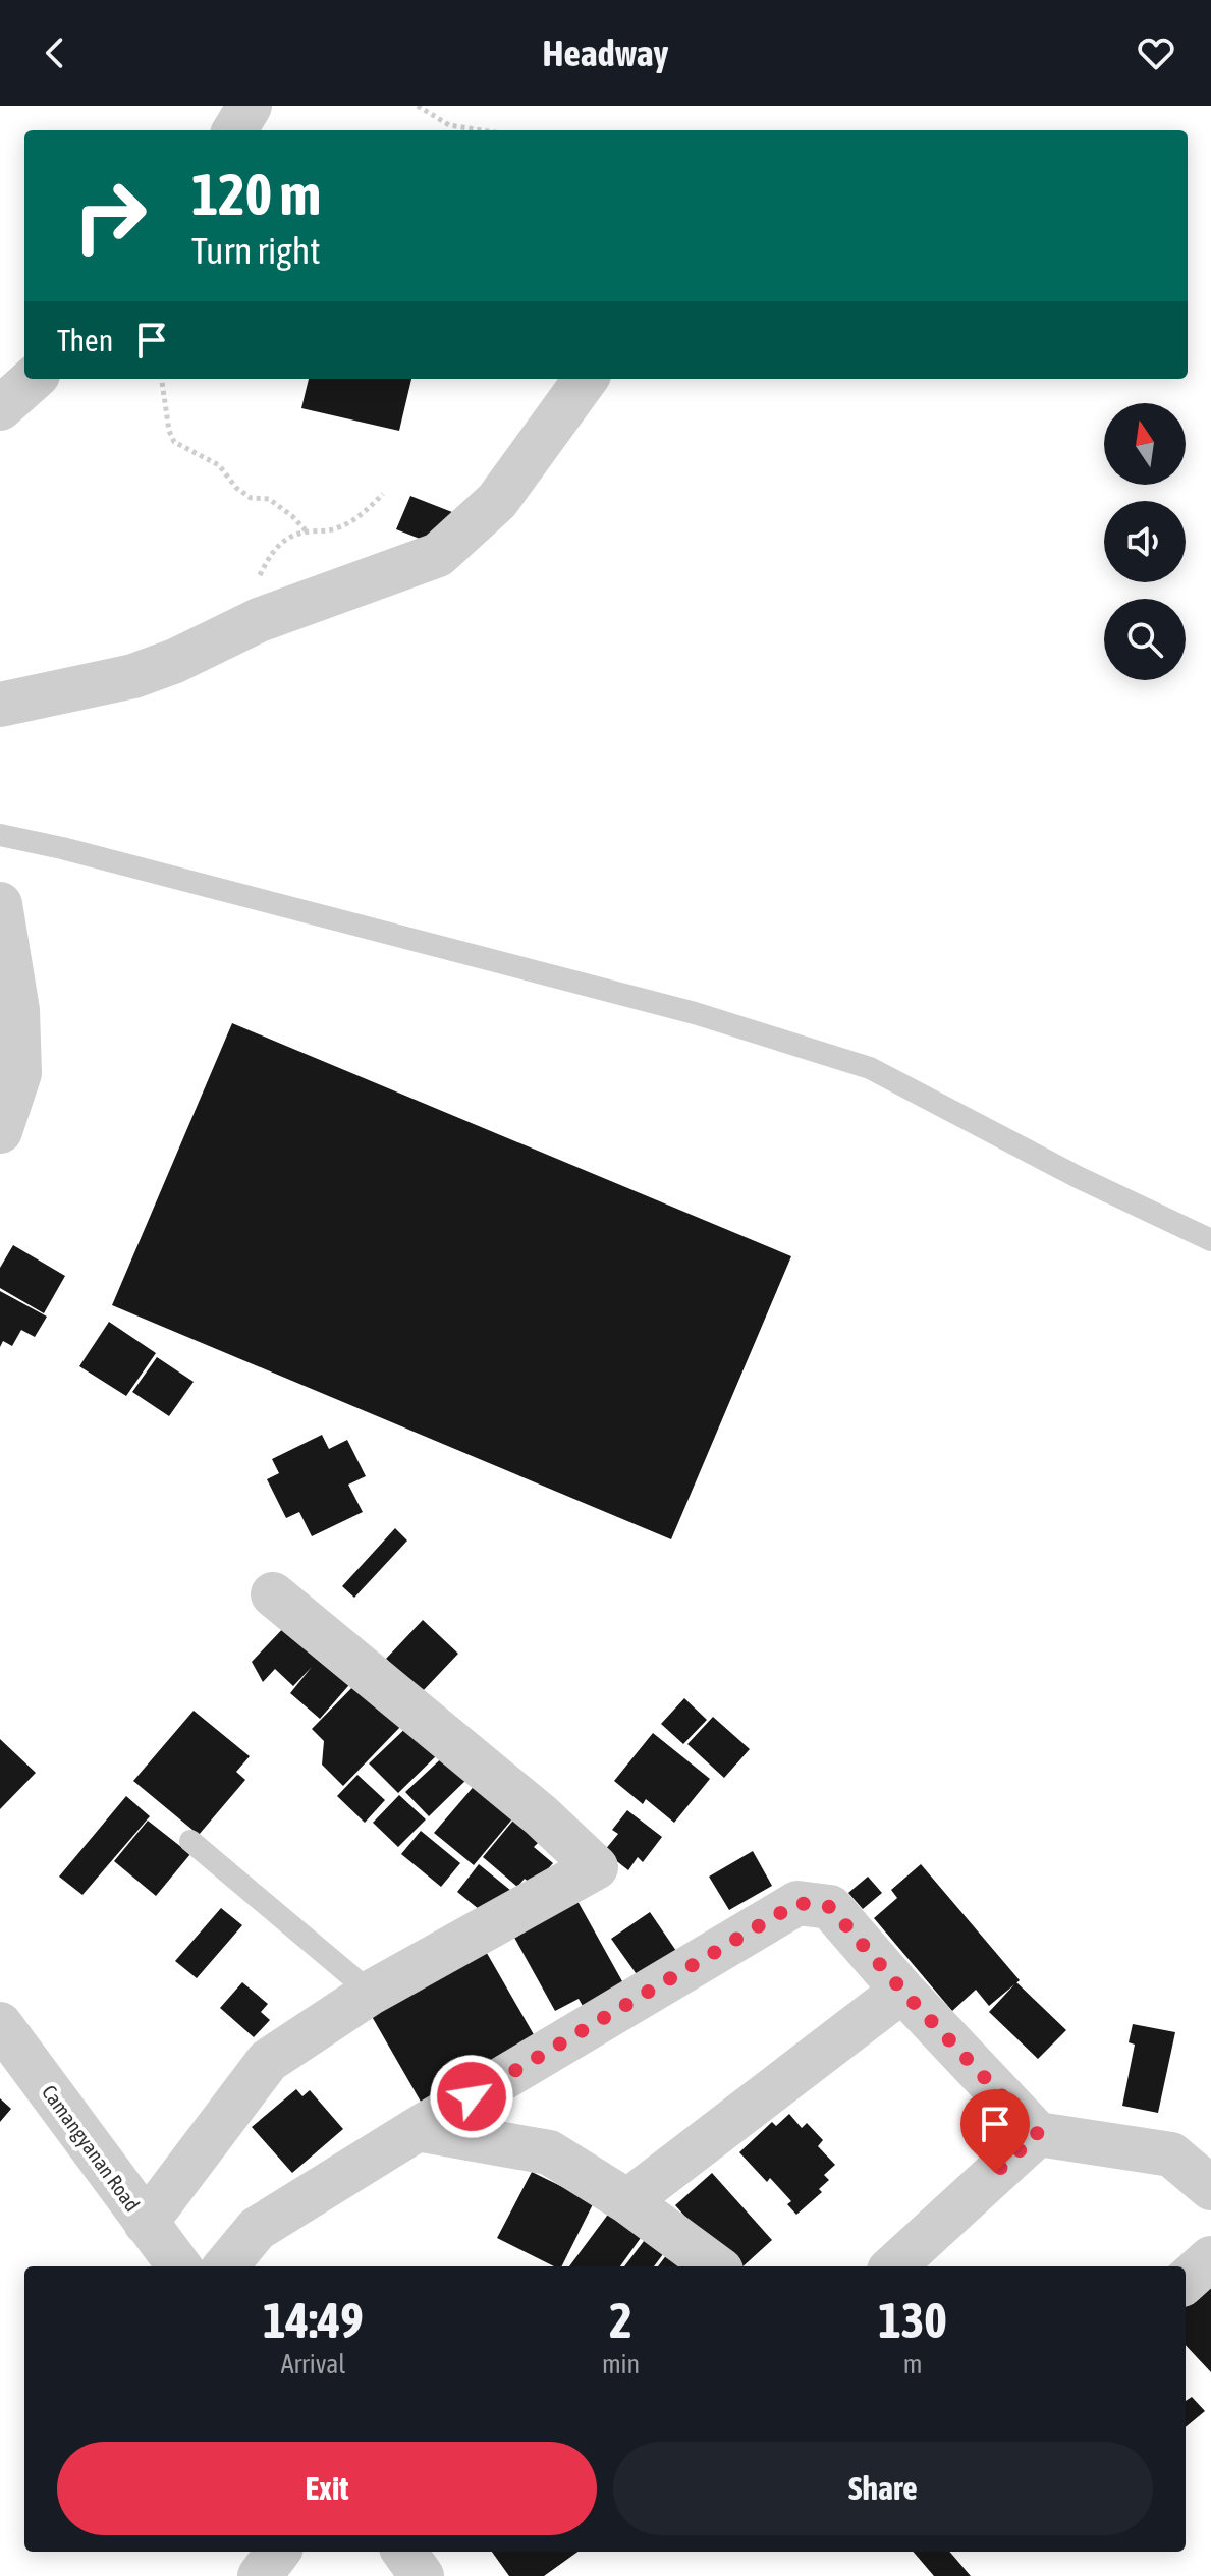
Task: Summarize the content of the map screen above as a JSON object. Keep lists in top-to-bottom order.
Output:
{
  "streets": {
    "street": ["Camangyanan Road"]
  },
  "north": "top",
  "page": {
    "header": "Headway",
    "turn": ["120 m", "Turn right"],
    "then": "Then",
    "eta": [
      "14:49",
      "Arrival",
      "2",
      "min",
      "130",
      "m"
    ],
    "buttons": ["Exit", "Share"]
  }
}
